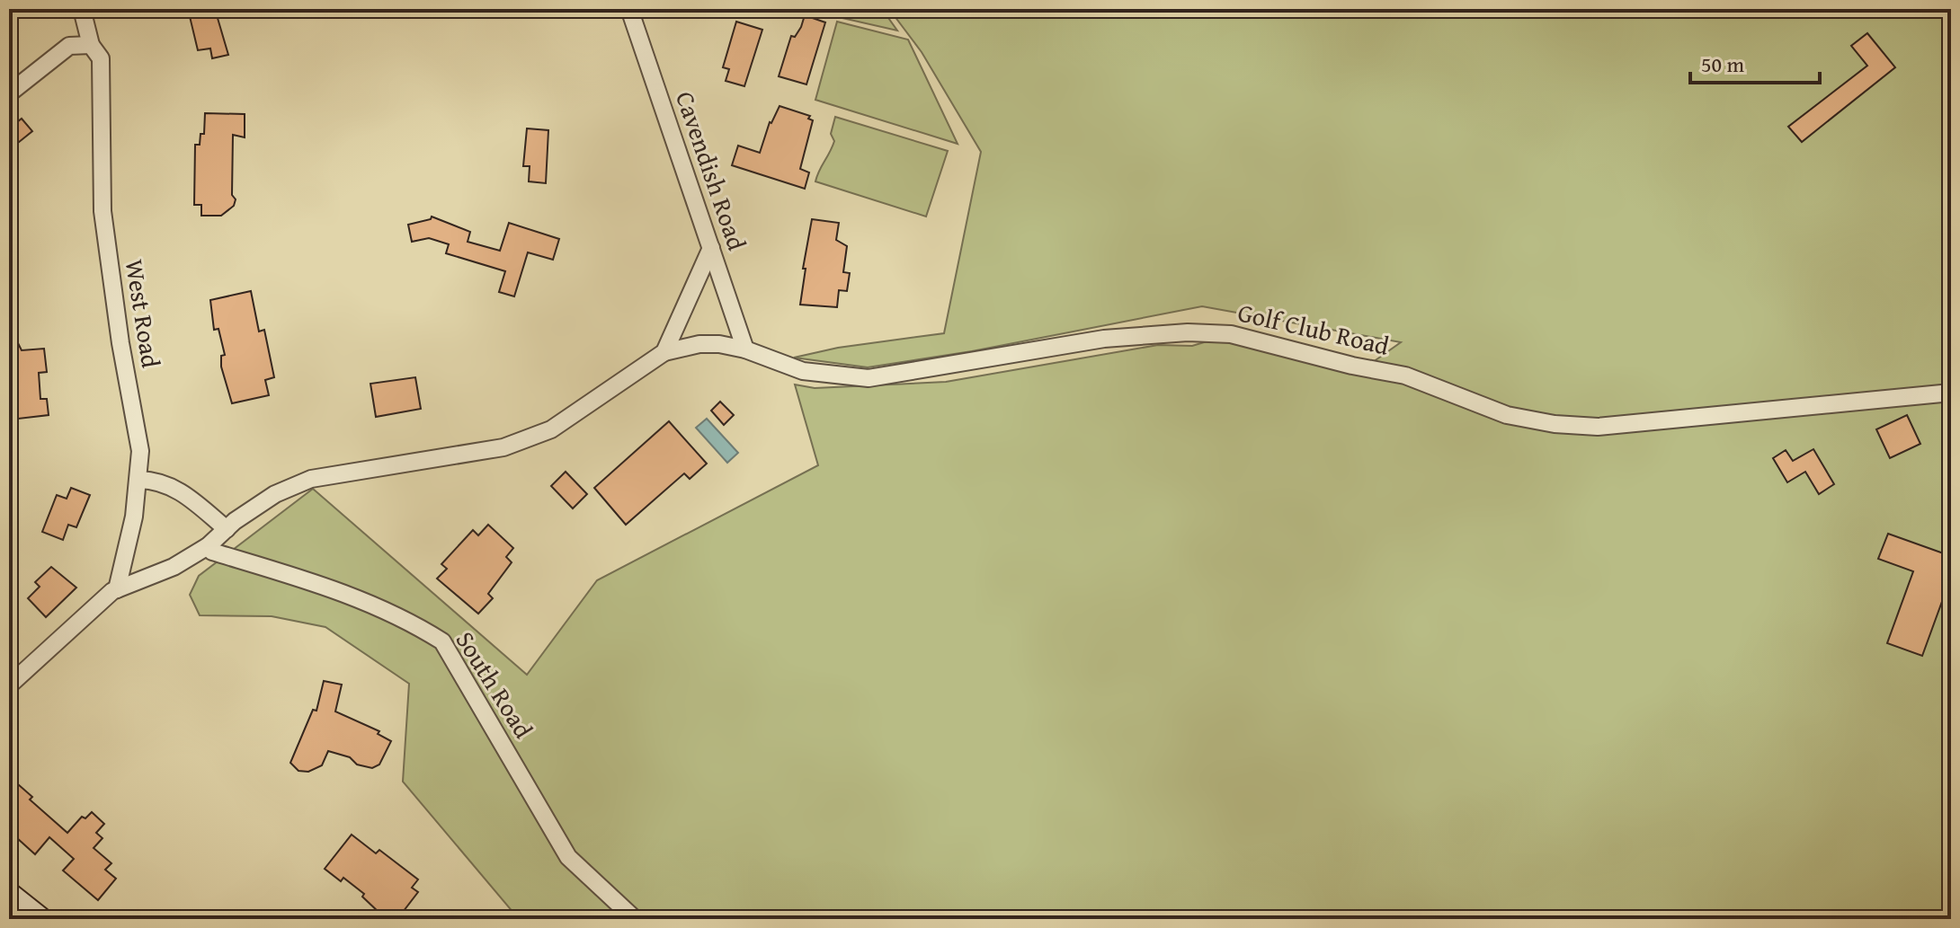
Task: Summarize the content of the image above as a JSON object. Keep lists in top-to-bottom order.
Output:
{
  "streets": {
    "street": [
      "Cavendish Road",
      "West Road",
      "Golf Club Road",
      "South Road"
    ]
  },
  "crossings": [
    ["Cavendish Road", "Golf Club Road"]
  ],
  "scale_bar": "50 m"
}
